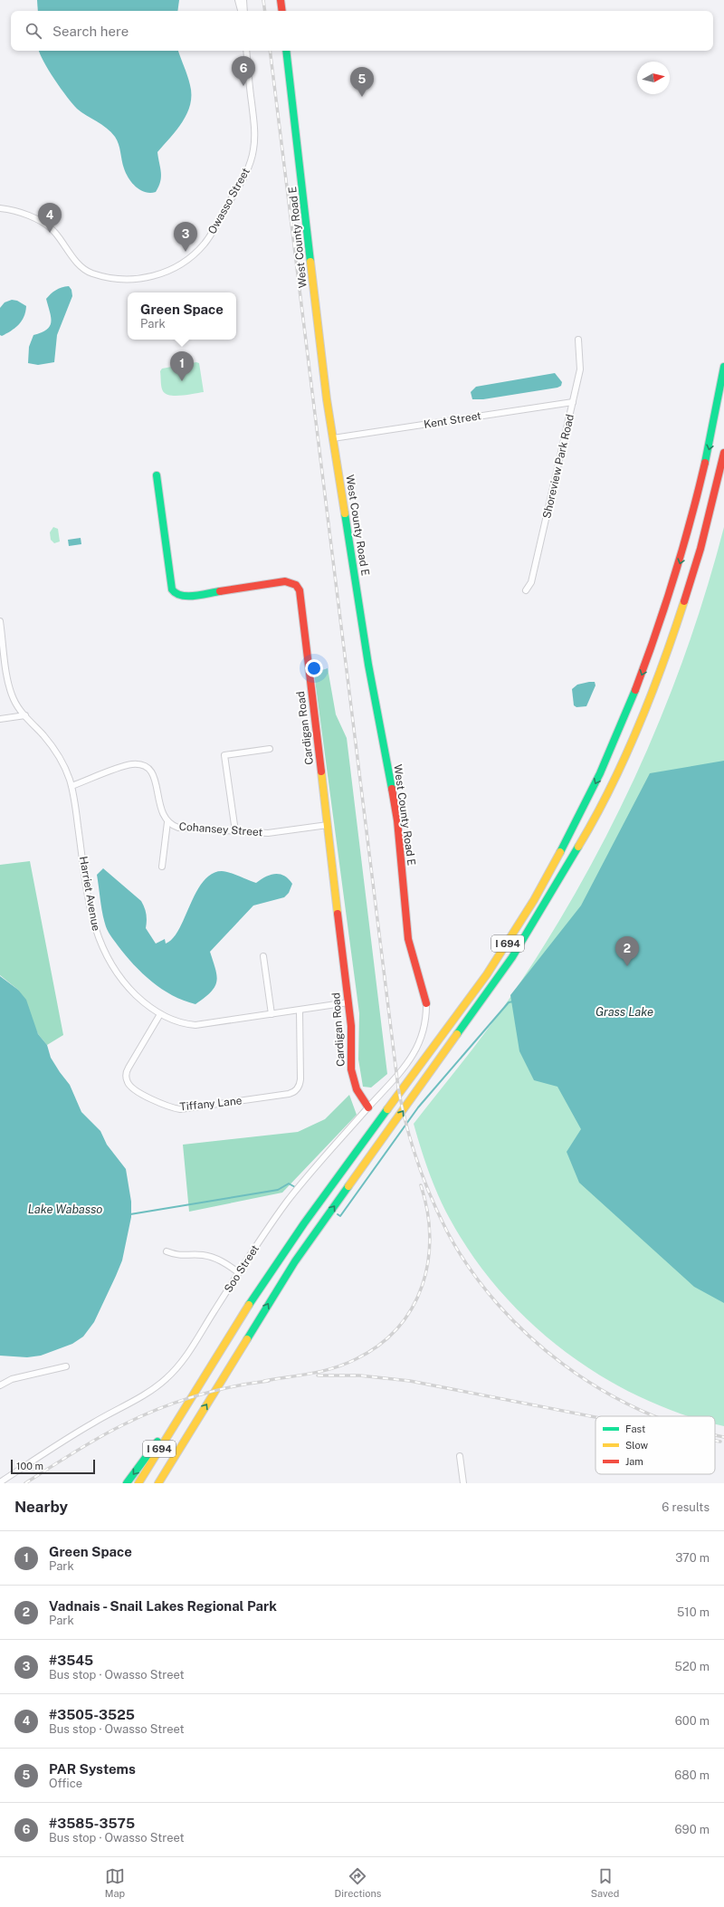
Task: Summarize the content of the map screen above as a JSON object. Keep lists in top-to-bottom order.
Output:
{
  "streets": {
    "main road": ["West County Road E", "Cardigan Road", "I 694"],
    "street": [
      "Owasso Street",
      "Kent Street",
      "Shoreview Park Road",
      "Cohansey Street",
      "Harriet Avenue",
      "Tiffany Lane",
      "Soo Street"
    ]
  },
  "crossings": [
    ["West County Road E", "Kent Street"],
    ["West County Road E", "Soo Street"],
    ["Kent Street", "Shoreview Park Road"],
    ["Cardigan Road", "Cohansey Street"],
    ["Cardigan Road", "Harriet Avenue"],
    ["Cardigan Road", "Soo Street"],
    ["Cohansey Street", "Harriet Avenue"],
    ["Harriet Avenue", "Tiffany Lane"]
  ],
  "water": ["Grass Lake", "Lake Wabasso"],
  "legend": ["Fast", "Slow", "Jam"],
  "scale_bar": "100 m",
  "north": "right",
  "page": {
    "search": "Search here",
    "pins": [
      "6",
      "5",
      "4",
      "3",
      "1",
      "2"
    ],
    "popup": ["Green Space", "Park"],
    "scale": "100 m",
    "heading": ["Nearby", "6 results"],
    "list": [
      {
        "mark": "1",
        "name": "Green Space",
        "note": "Park",
        "value": "370 m"
      },
      {
        "mark": "2",
        "name": "Vadnais - Snail Lakes Regional Park",
        "note": "Park",
        "value": "510 m"
      },
      {
        "mark": "3",
        "name": "#3545",
        "note": "Bus stop · Owasso Street",
        "value": "520 m"
      },
      {
        "mark": "4",
        "name": "#3505-3525",
        "note": "Bus stop · Owasso Street",
        "value": "600 m"
      },
      {
        "mark": "5",
        "name": "PAR Systems",
        "note": "Office",
        "value": "680 m"
      },
      {
        "mark": "6",
        "name": "#3585-3575",
        "note": "Bus stop · Owasso Street",
        "value": "690 m"
      }
    ],
    "nav": ["Map", "Directions", "Saved"]
  }
}
